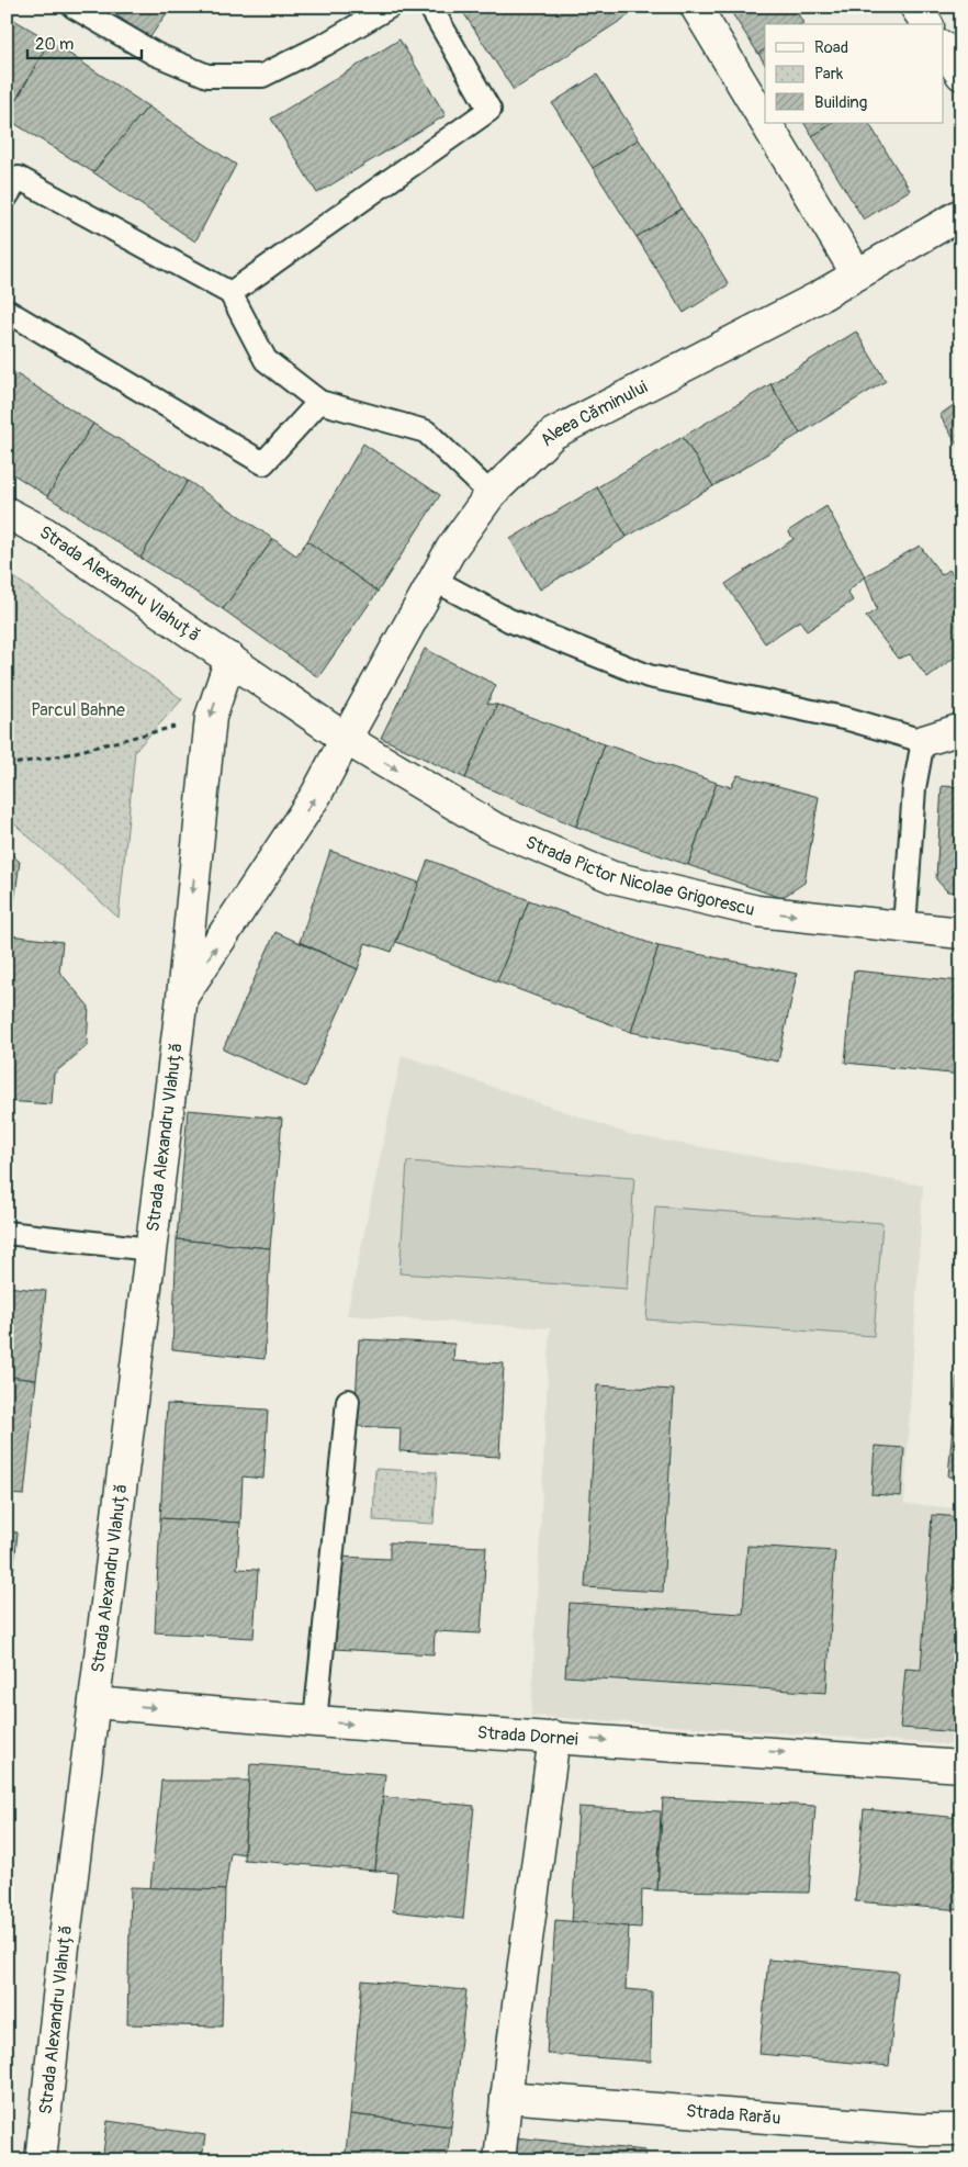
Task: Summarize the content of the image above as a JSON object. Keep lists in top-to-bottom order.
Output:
{
  "streets": {
    "street": [
      "Aleea Căminului",
      "Strada Alexandru Vlahuță",
      "Strada Pictor Nicolae Grigorescu",
      "Strada Dornei",
      "Strada Rarău"
    ]
  },
  "crossings": [
    ["Aleea Căminului", "Strada Alexandru Vlahuță"],
    ["Aleea Căminului", "Strada Pictor Nicolae Grigorescu"],
    ["Strada Alexandru Vlahuță", "Strada Pictor Nicolae Grigorescu"],
    ["Strada Alexandru Vlahuță", "Strada Dornei"]
  ],
  "one_way": ["Strada Pictor Nicolae Grigorescu", "Strada Dornei"],
  "parks": ["Parcul Bahne"],
  "legend": ["Road", "Park", "Building"],
  "scale_bar": "20 m"
}
